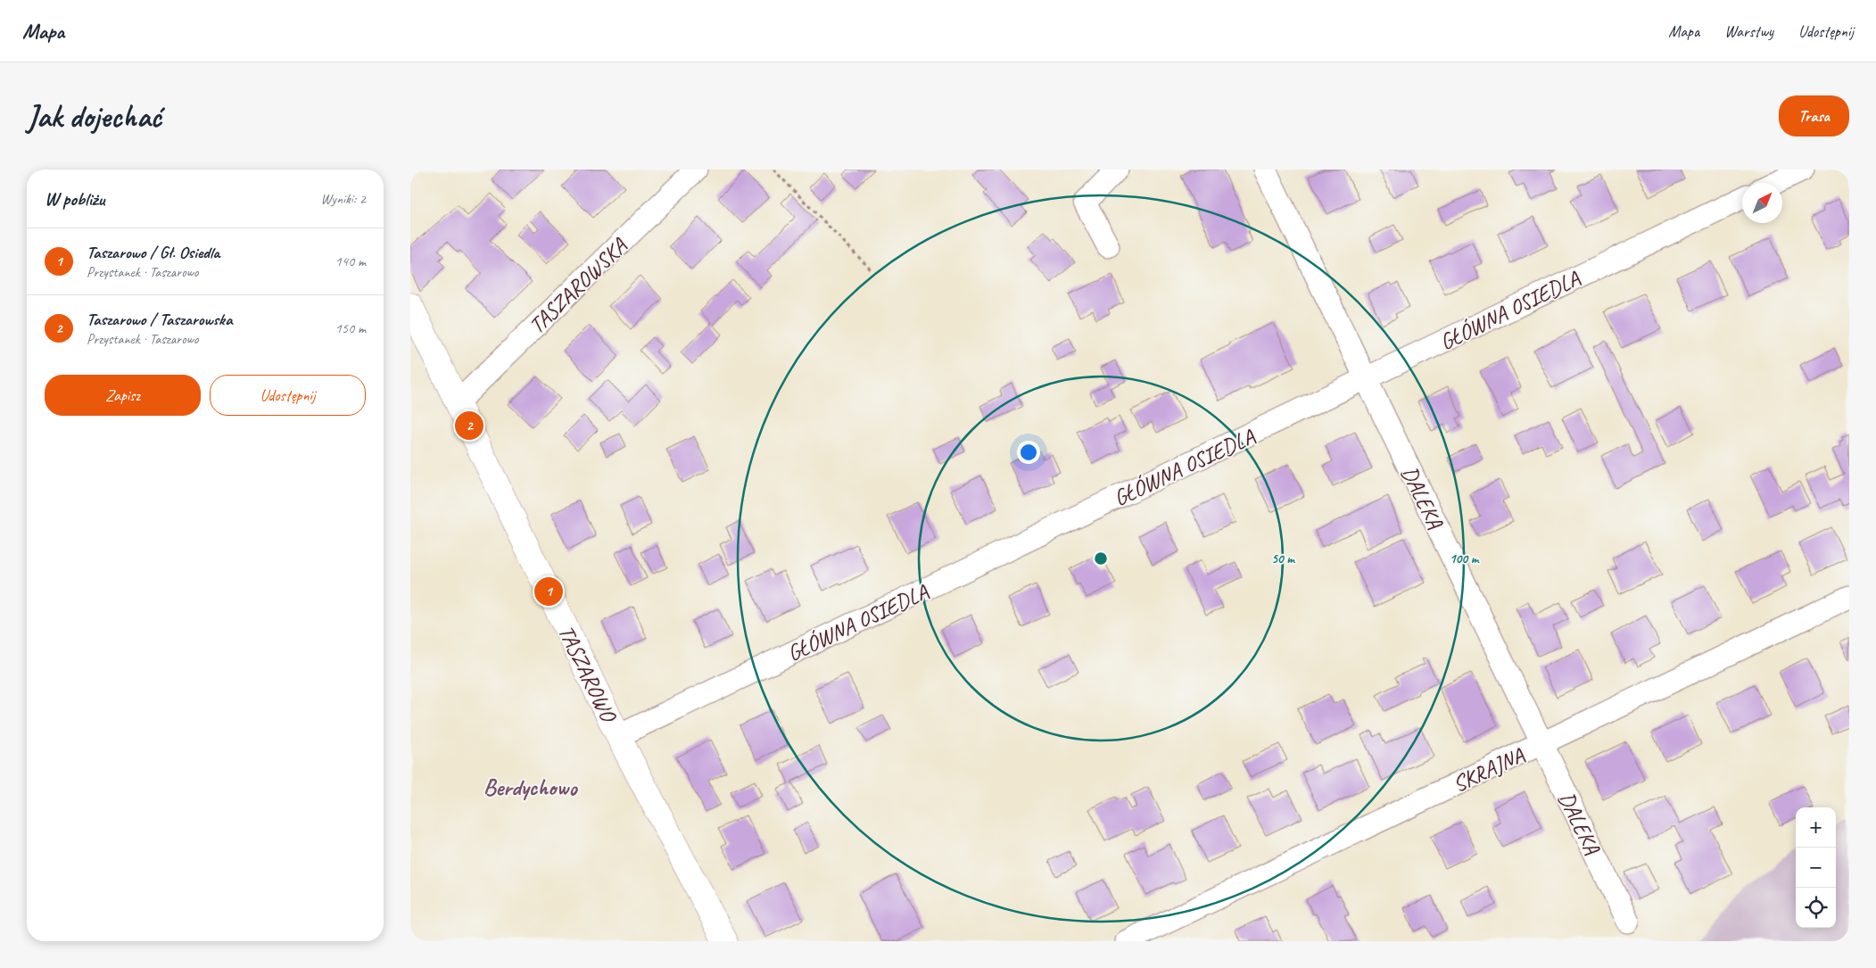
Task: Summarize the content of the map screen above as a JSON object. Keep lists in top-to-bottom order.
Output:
{
  "streets": {
    "street": [
      "TASZAROWSKA",
      "GŁÓWNA OSIEDLA",
      "DALEKA",
      "TASZAROWO",
      "SKRAJNA"
    ]
  },
  "crossings": [
    ["TASZAROWSKA", "TASZAROWO"],
    ["GŁÓWNA OSIEDLA", "DALEKA"],
    ["GŁÓWNA OSIEDLA", "TASZAROWO"],
    ["DALEKA", "SKRAJNA"]
  ],
  "districts": ["Berdychowo"],
  "north": "top right",
  "page": {
    "header": "Mapa",
    "nav": ["Mapa", "Warstwy", "Udostępnij"],
    "buttons": [
      "Trasa",
      ["Zapisz", "Udostępnij"]
    ],
    "title": "Jak dojechać",
    "heading": ["W pobliżu", "Wyniki: 2"],
    "list": [
      {
        "mark": "1",
        "name": "Taszarowo / Gł. Osiedla",
        "note": "Przystanek · Taszarowo",
        "value": "140 m"
      },
      {
        "mark": "2",
        "name": "Taszarowo / Taszarowska",
        "note": "Przystanek · Taszarowo",
        "value": "150 m"
      }
    ],
    "pins": ["2", "1"],
    "map_buttons": ["+", "−"]
  },
  "rings": ["50 m", "100 m"]
}
